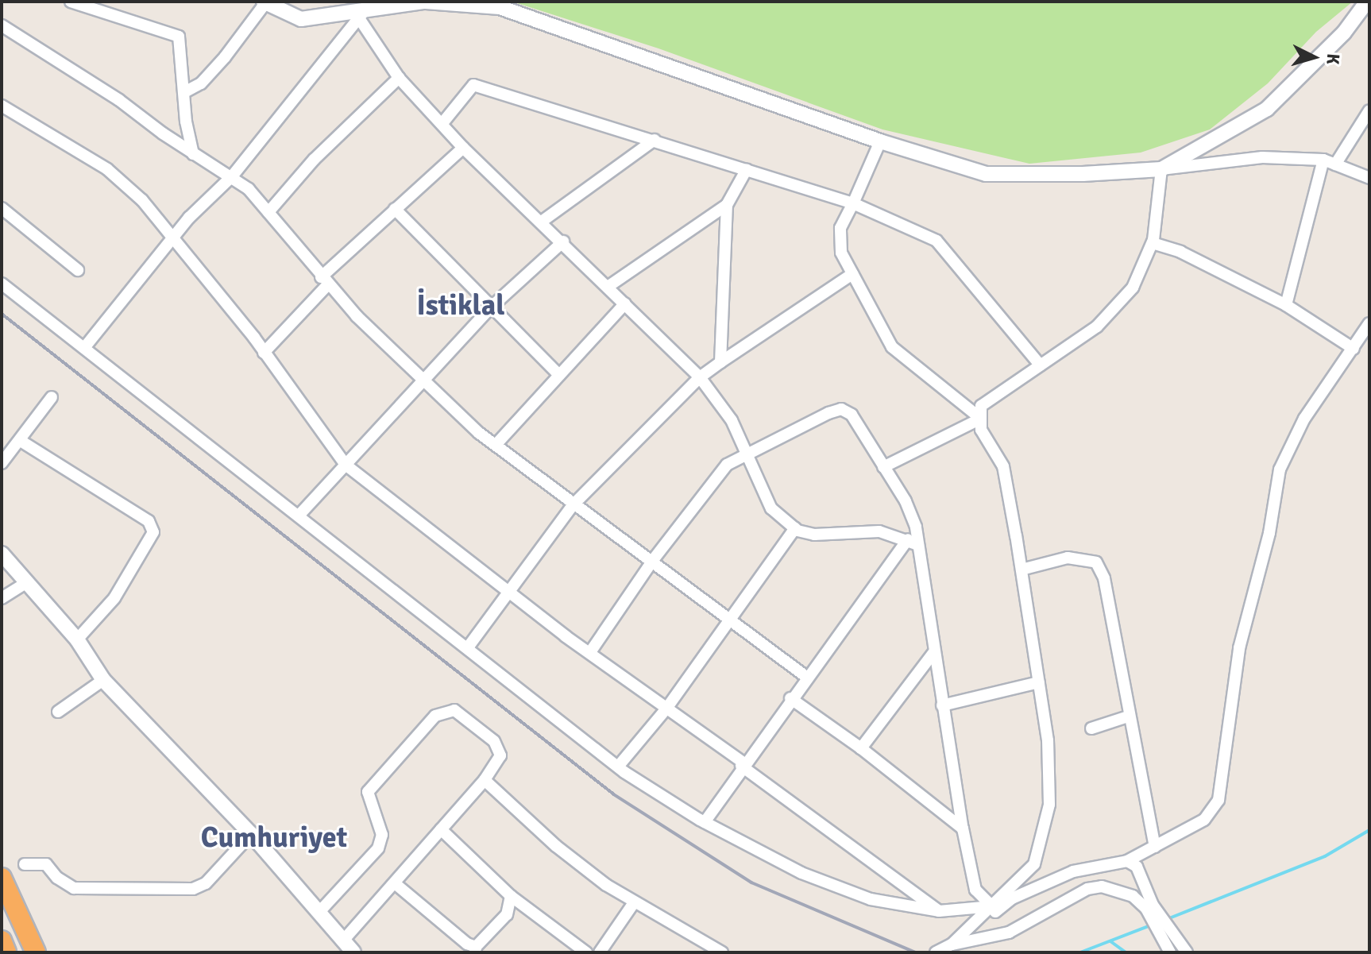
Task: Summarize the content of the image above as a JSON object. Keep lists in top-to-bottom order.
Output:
{
  "districts": ["İstiklal", "Cumhuriyet"],
  "north": "right"
}
